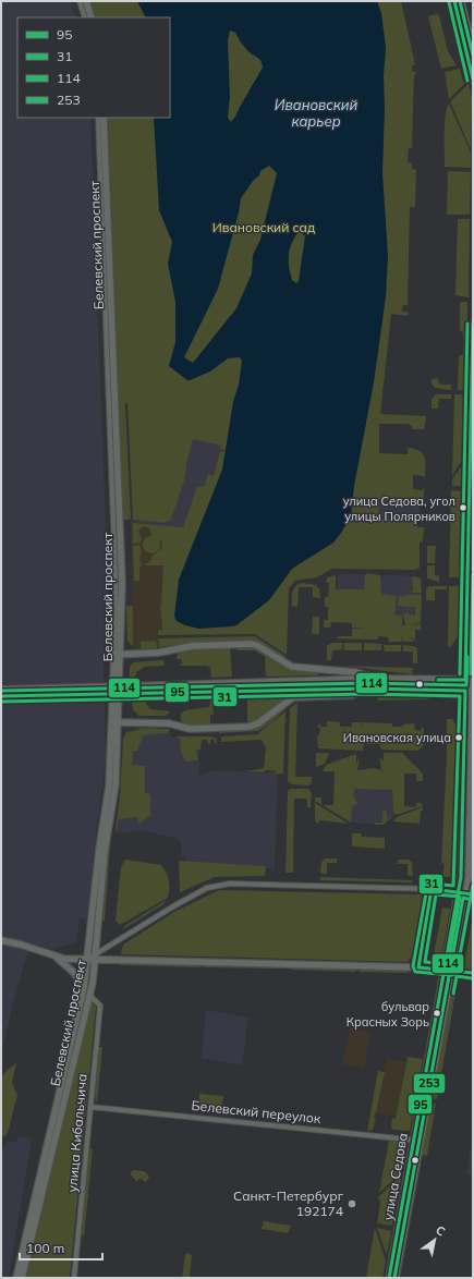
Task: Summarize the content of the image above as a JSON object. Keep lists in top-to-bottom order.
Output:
{
  "streets": {
    "street": [
      "Белевский проспект",
      "Белевский переулок",
      "улица Кибальчича",
      "улица Седова"
    ]
  },
  "crossings": [
    ["Белевский проспект", "улица Кибальчича"],
    ["Белевский переулок", "улица Кибальчича"],
    ["Белевский переулок", "улица Седова"]
  ],
  "water": ["Ивановский карьер"],
  "parks": ["Ивановский сад"],
  "places": [
    "улица Седова, угол улицы Полярников",
    "Ивановская улица",
    "бульвар Красных Зорь",
    "Санкт-Петербург 192174"
  ],
  "lines": [
    "transit line 95",
    "transit line 114",
    "transit line 31",
    "transit line 253"
  ],
  "legend": [
    "95",
    "31",
    "114",
    "253"
  ],
  "scale_bar": "100 m",
  "north": "top right"
}
